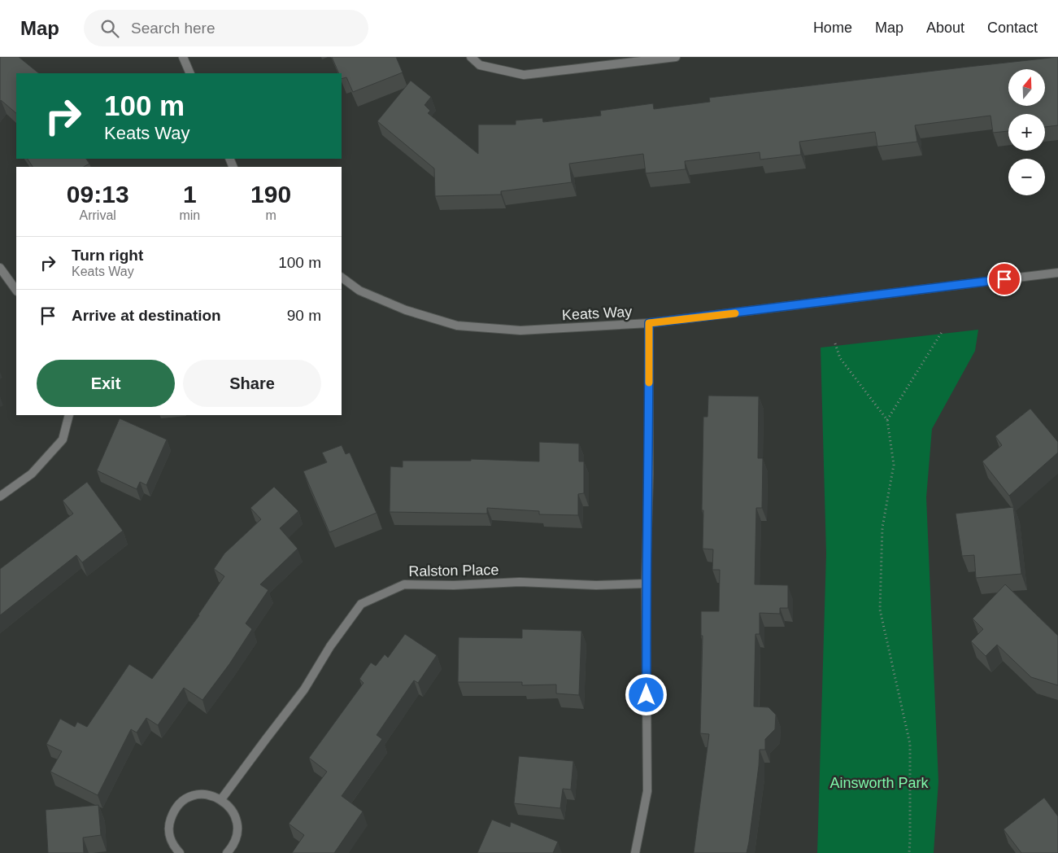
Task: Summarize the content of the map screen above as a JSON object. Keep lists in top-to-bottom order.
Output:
{
  "streets": {
    "street": ["Keats Way", "Ralston Place"]
  },
  "parks": ["Ainsworth Park"],
  "north": "top",
  "page": {
    "header": "Map",
    "search": "Search here",
    "nav": [
      "Home",
      "Map",
      "About",
      "Contact"
    ],
    "map_buttons": ["+", "−"],
    "turn": ["100 m", "Keats Way"],
    "eta": [
      "09:13",
      "Arrival",
      "1",
      "min",
      "190",
      "m"
    ],
    "list": [
      {
        "name": "Turn right",
        "note": "Keats Way",
        "value": "100 m"
      },
      {
        "name": "Arrive at destination",
        "value": "90 m"
      }
    ],
    "buttons": ["Exit", "Share"]
  }
}
